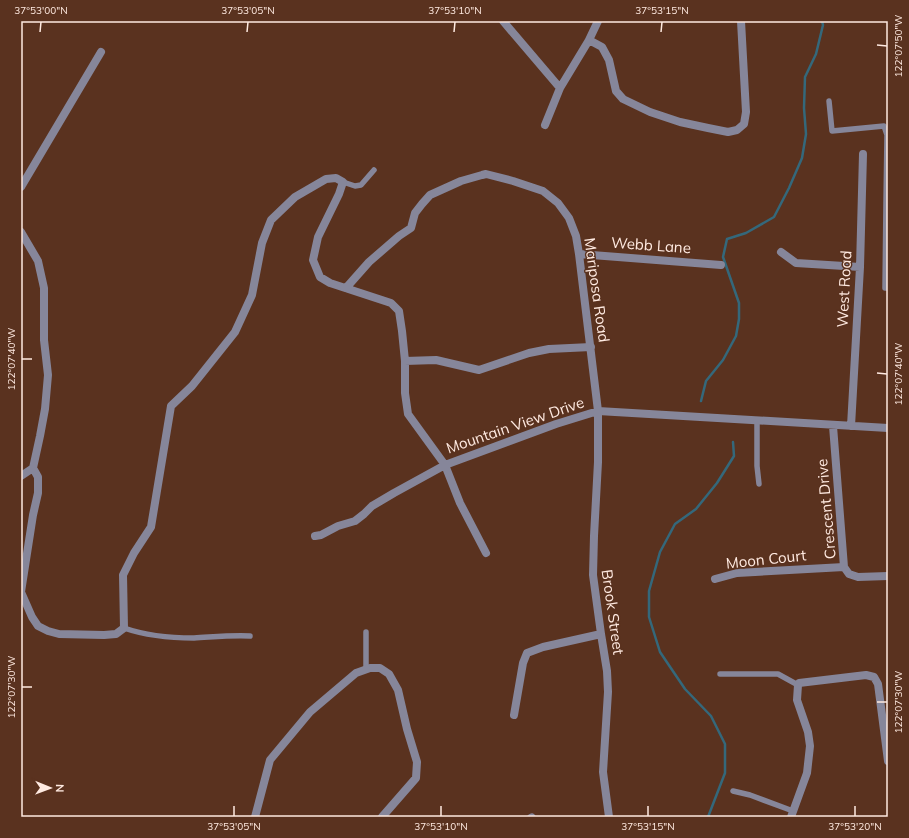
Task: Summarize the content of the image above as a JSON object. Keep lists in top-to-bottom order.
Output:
{
  "streets": {
    "street": [
      "Webb Lane",
      "West Road",
      "Mariposa Road",
      "Mountain View Drive",
      "Crescent Drive",
      "Moon Court",
      "Brook Street"
    ]
  },
  "crossings": [
    ["Webb Lane", "Mariposa Road"],
    ["West Road", "Mountain View Drive"],
    ["Mariposa Road", "Mountain View Drive"],
    ["Mariposa Road", "Brook Street"],
    ["Mountain View Drive", "Crescent Drive"],
    ["Mountain View Drive", "Brook Street"],
    ["Crescent Drive", "Moon Court"]
  ],
  "north": "right",
  "coordinates": [
    "37°53'00\"N",
    "37°53'05\"N",
    "37°53'10\"N",
    "37°53'15\"N",
    "122°07'50\"W",
    "122°07'40\"W",
    "122°07'30\"W",
    "37°53'20\"N"
  ]
}
